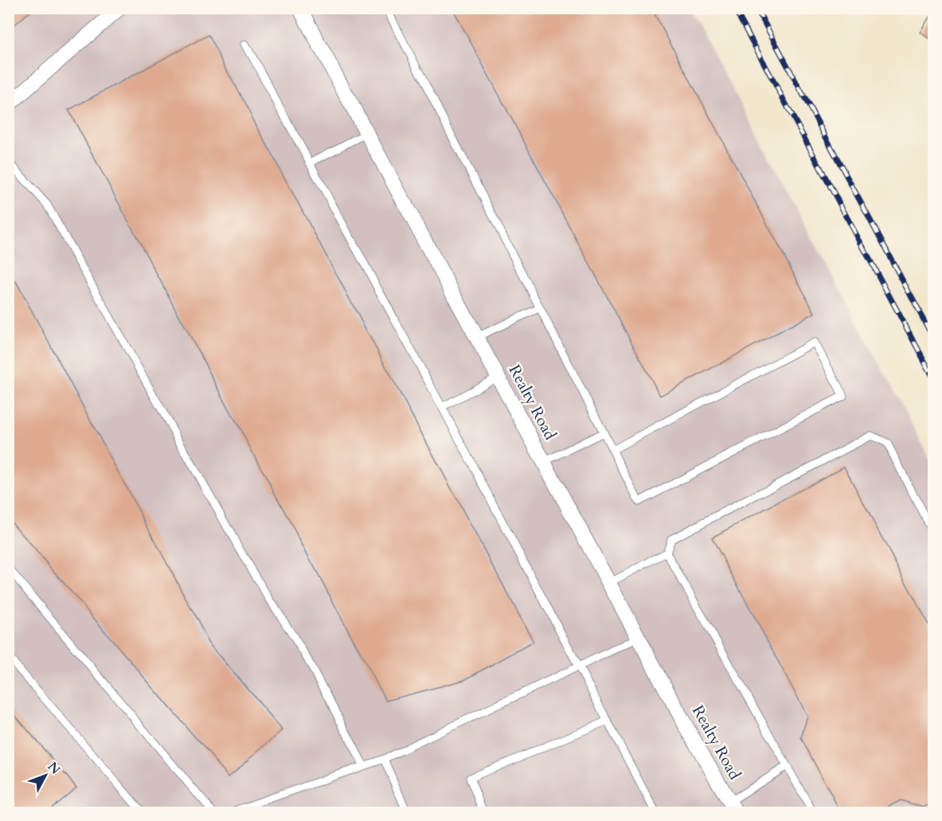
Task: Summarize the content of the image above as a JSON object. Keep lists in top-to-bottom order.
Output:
{
  "streets": {
    "street": ["Realty Road"]
  },
  "north": "top right"
}
